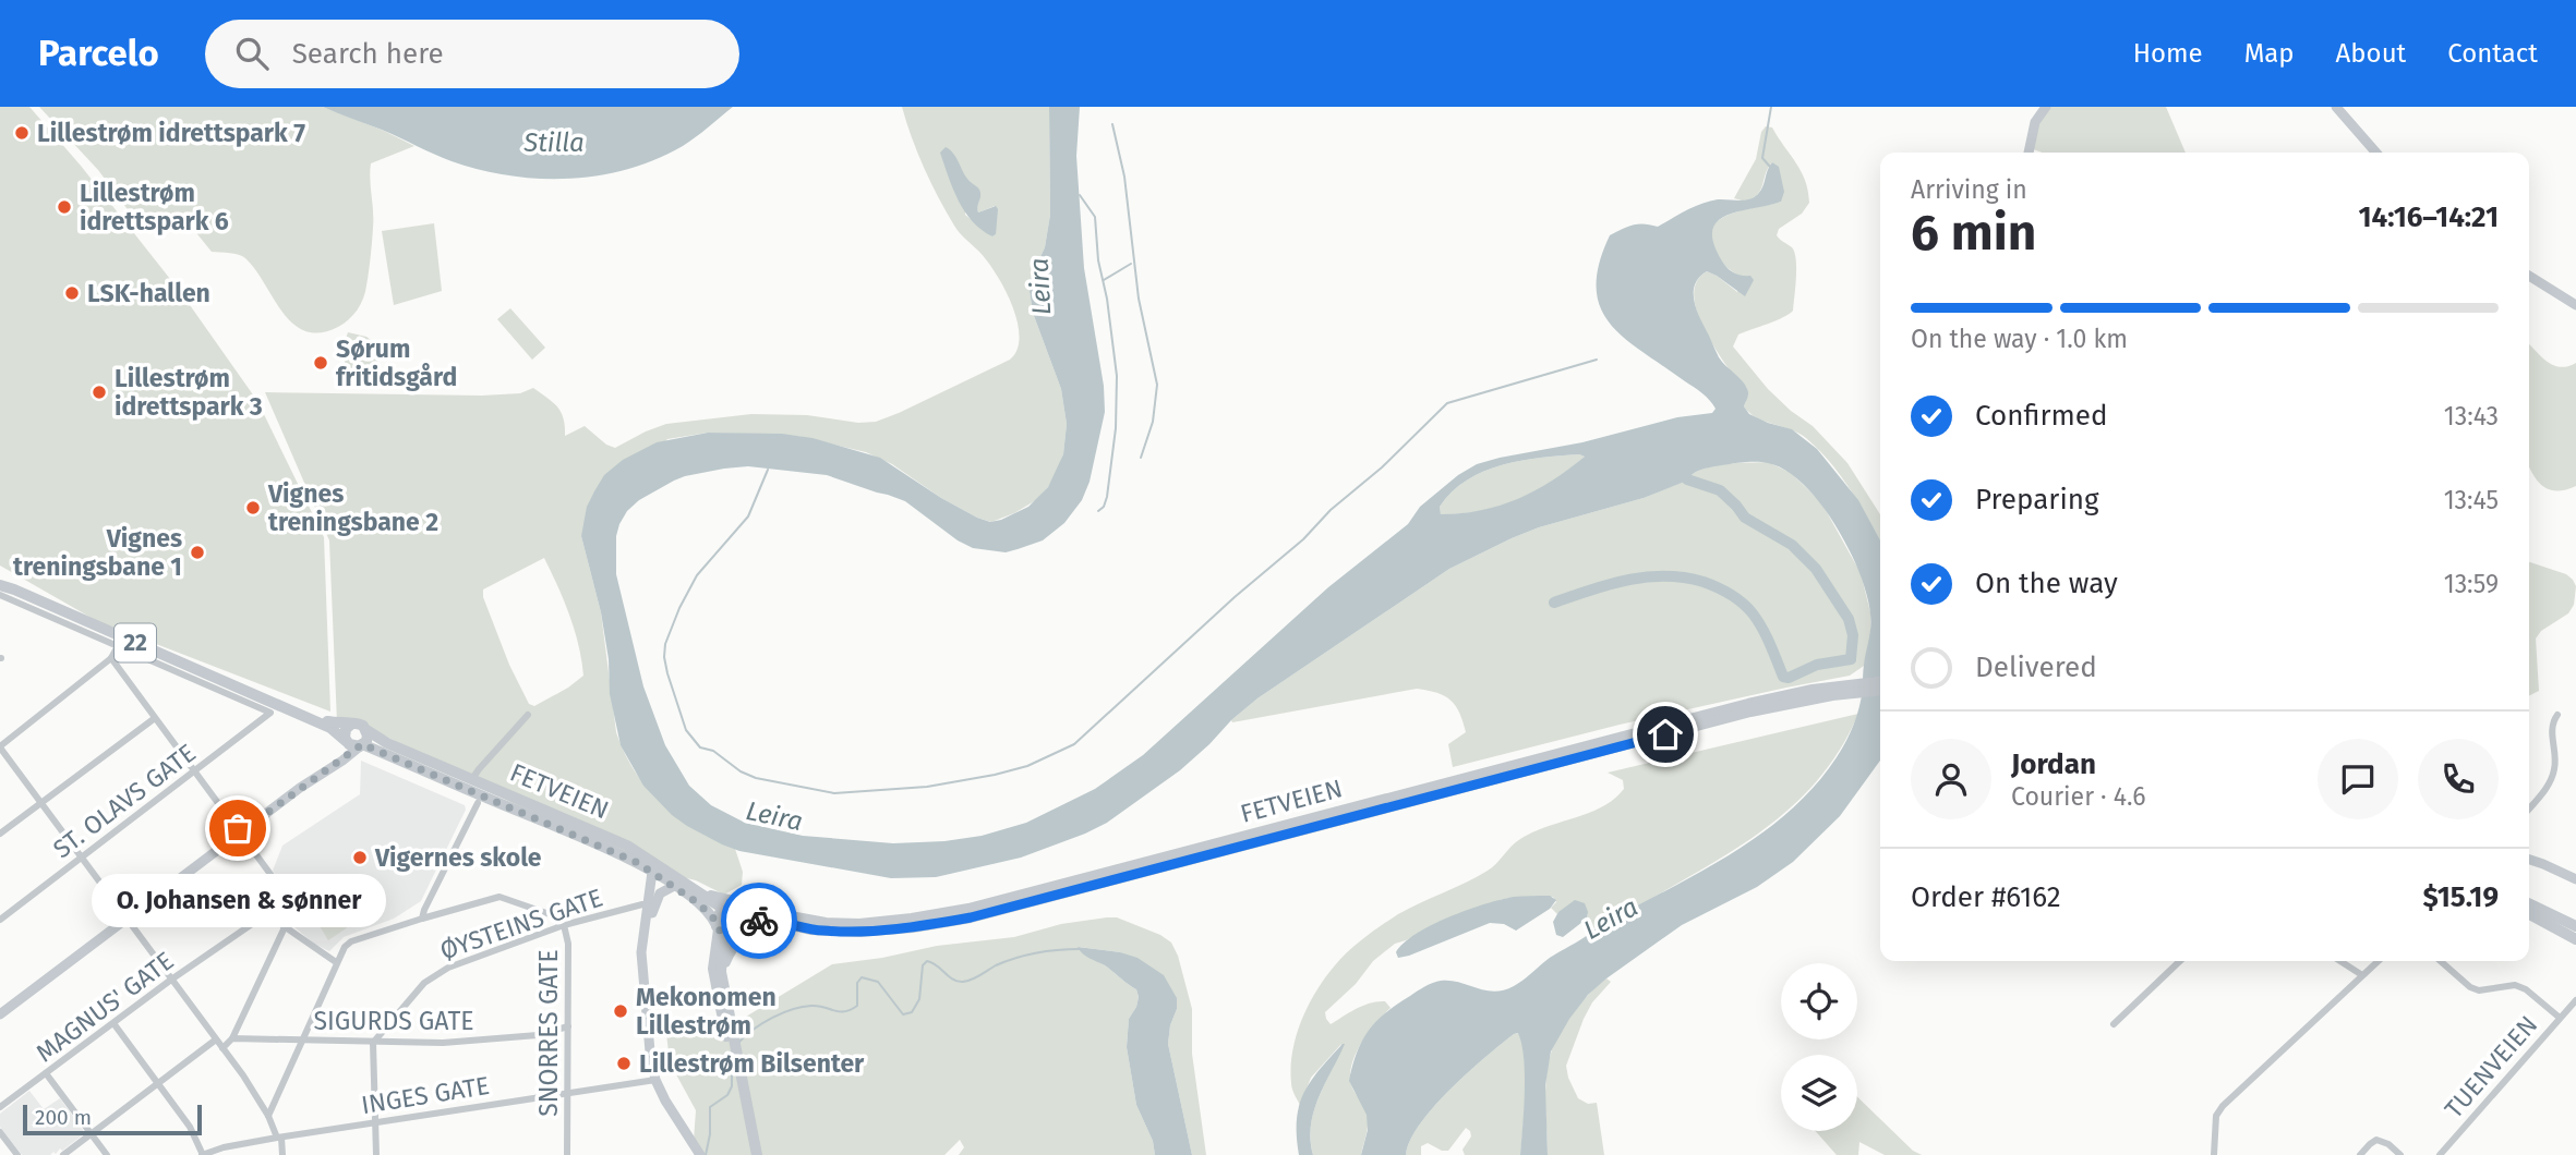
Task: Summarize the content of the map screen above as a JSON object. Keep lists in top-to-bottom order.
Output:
{
  "streets": {
    "highway": ["22", "FETVEIEN"],
    "street": [
      "ST. OLAVS GATE",
      "ØYSTEINS GATE",
      "MAGNUS' GATE",
      "SIGURDS GATE",
      "SNORRES GATE",
      "TUENVEIEN",
      "INGES GATE"
    ]
  },
  "crossings": [
    ["22", "FETVEIEN"],
    ["ØYSTEINS GATE", "SIGURDS GATE"],
    ["ØYSTEINS GATE", "SNORRES GATE"],
    ["SIGURDS GATE", "SNORRES GATE"],
    ["SNORRES GATE", "INGES GATE"]
  ],
  "water": ["Stilla", "Leira"],
  "places": [
    "Lillestrøm idrettspark 7",
    "Lillestrøm idrettspark 6",
    "LSK-hallen",
    "Sørum fritidsgård",
    "Lillestrøm idrettspark 3",
    "Vignes treningsbane 2",
    "Vignes treningsbane 1",
    "O. Johansen & sønner",
    "Vigernes skole",
    "Mekonomen Lillestrøm",
    "Lillestrøm Bilsenter"
  ],
  "scale_bar": "200 m",
  "page": {
    "header": "Parcelo",
    "search": "Search here",
    "nav": [
      "Home",
      "Map",
      "About",
      "Contact"
    ],
    "heading": ["6 min", "Arriving in", "14:16–14:21"],
    "panel": [
      "Jordan",
      "Courier · 4.6",
      "Order #6162",
      "$15.19"
    ],
    "bar": "On the way · 1.0 km",
    "list": [
      ["Confirmed", "13:43"],
      ["Preparing", "13:45"],
      ["On the way", "13:59"],
      "Delivered"
    ],
    "bubble": "O. Johansen & sønner",
    "scale": "200 m"
  }
}
